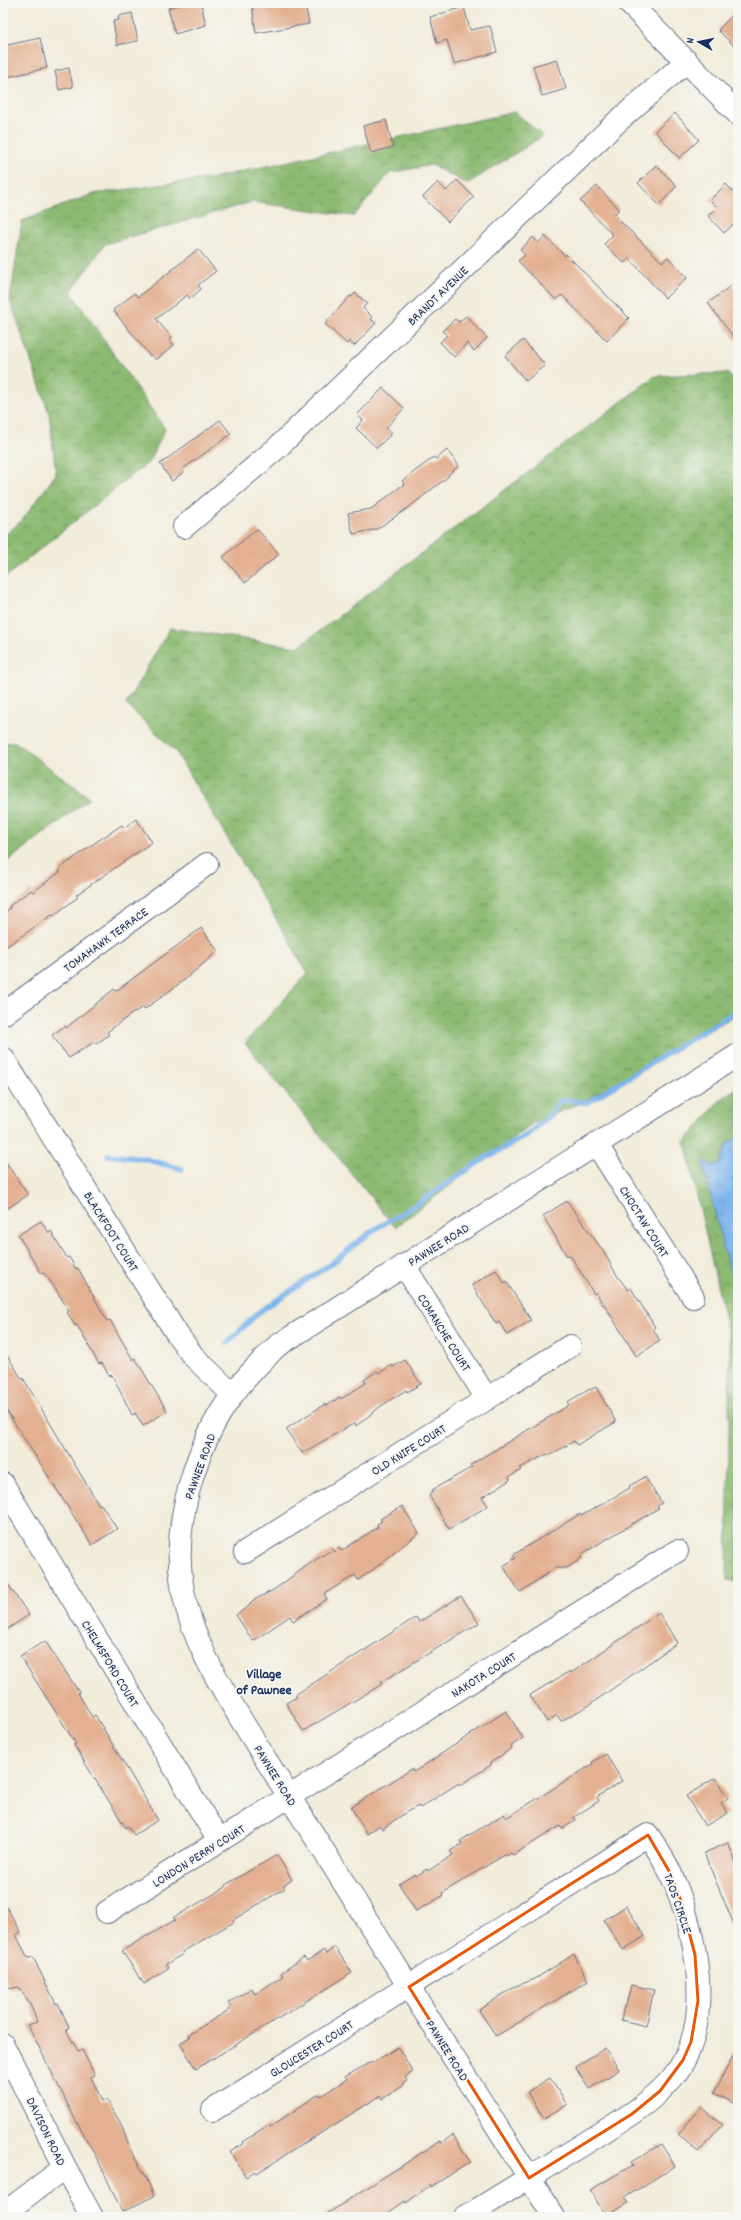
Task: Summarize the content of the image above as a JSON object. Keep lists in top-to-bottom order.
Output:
{
  "streets": {
    "street": [
      "BRANDT AVENUE",
      "TOMAHAWK TERRACE",
      "CHOCTAW COURT",
      "BLACKFOOT COURT",
      "PAWNEE ROAD",
      "COMANCHE COURT",
      "OLD KNIFE COURT",
      "CHELMSFORD COURT",
      "NAKOTA COURT",
      "LONDON PERRY COURT",
      "TAOS CIRCLE",
      "GLOUCESTER COURT",
      "DAVISON ROAD"
    ]
  },
  "crossings": [
    ["CHOCTAW COURT", "PAWNEE ROAD"],
    ["BLACKFOOT COURT", "PAWNEE ROAD"],
    ["PAWNEE ROAD", "COMANCHE COURT"],
    ["PAWNEE ROAD", "NAKOTA COURT"],
    ["PAWNEE ROAD", "LONDON PERRY COURT"],
    ["PAWNEE ROAD", "TAOS CIRCLE"],
    ["PAWNEE ROAD", "GLOUCESTER COURT"],
    ["COMANCHE COURT", "OLD KNIFE COURT"],
    ["CHELMSFORD COURT", "LONDON PERRY COURT"],
    ["NAKOTA COURT", "LONDON PERRY COURT"],
    ["TAOS CIRCLE", "GLOUCESTER COURT"]
  ],
  "districts": ["Village of Pawnee"],
  "north": "left"
}
